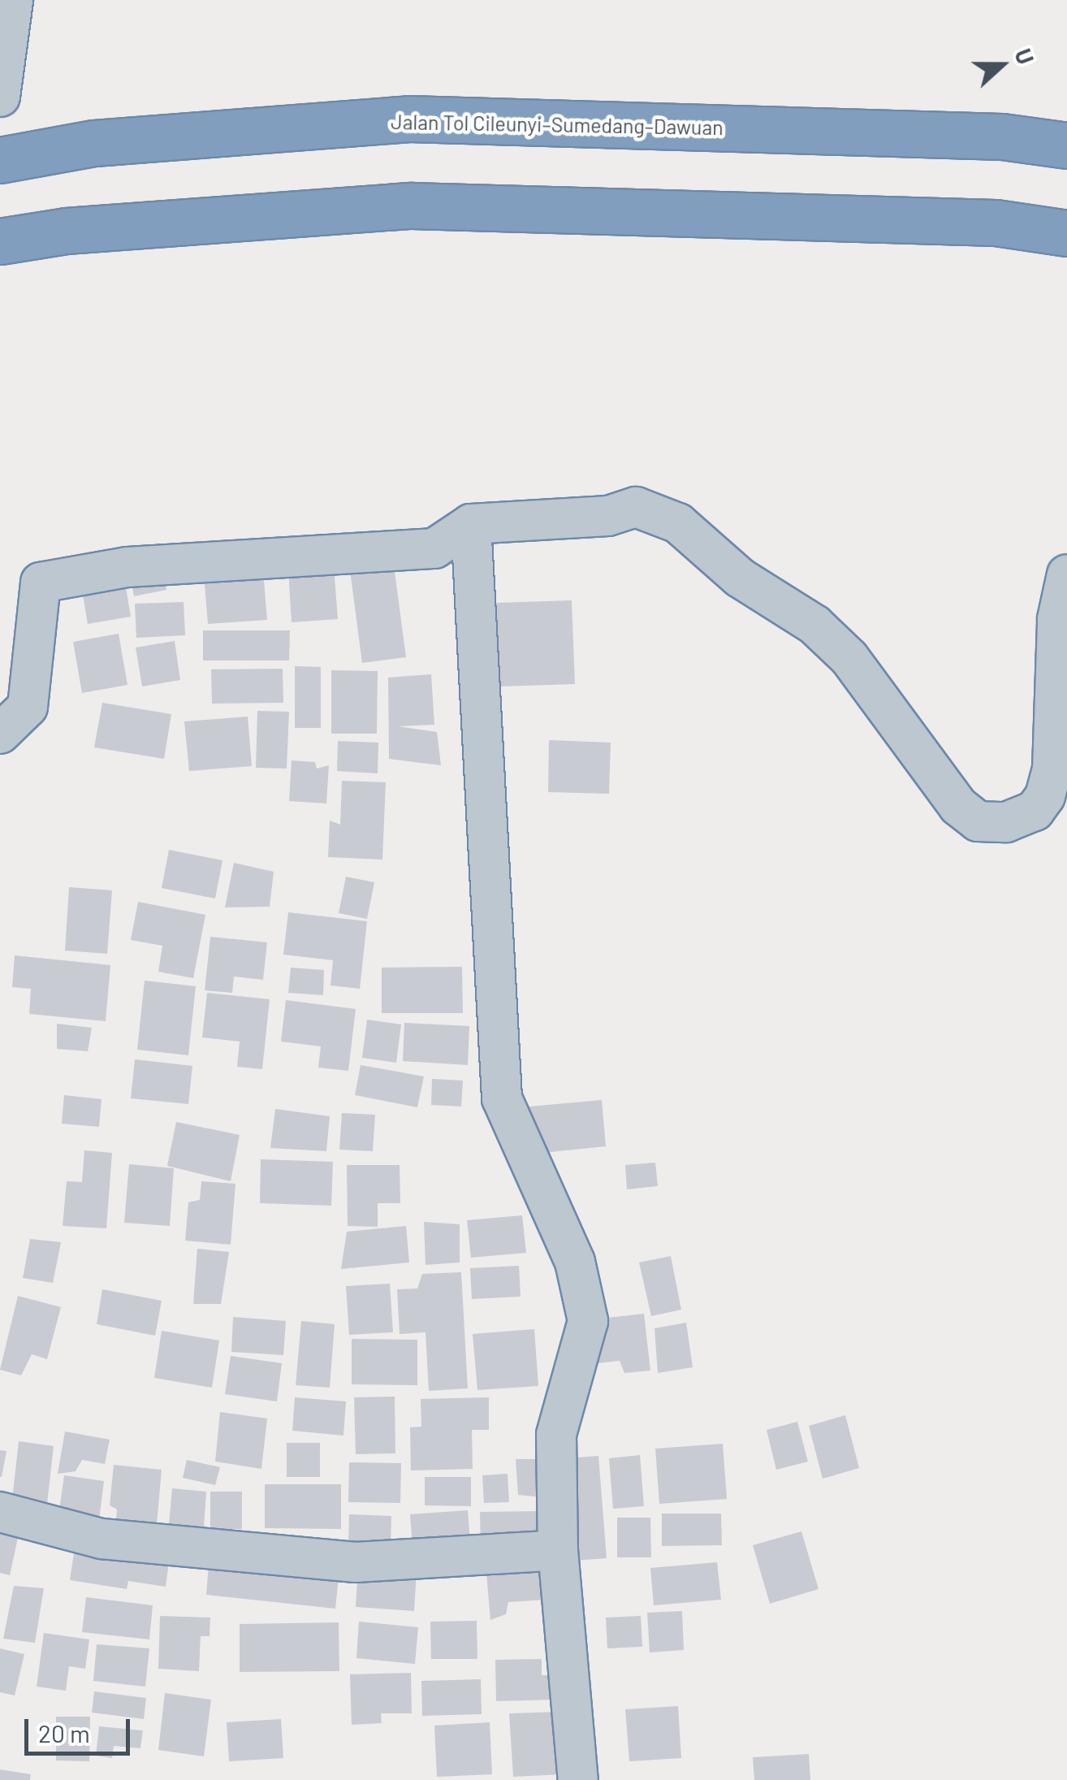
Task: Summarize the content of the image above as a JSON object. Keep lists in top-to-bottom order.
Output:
{
  "streets": {
    "highway": ["Jalan Tol Cileunyi–Sumedang–Dawuan"]
  },
  "scale_bar": "20 m",
  "north": "right"
}
